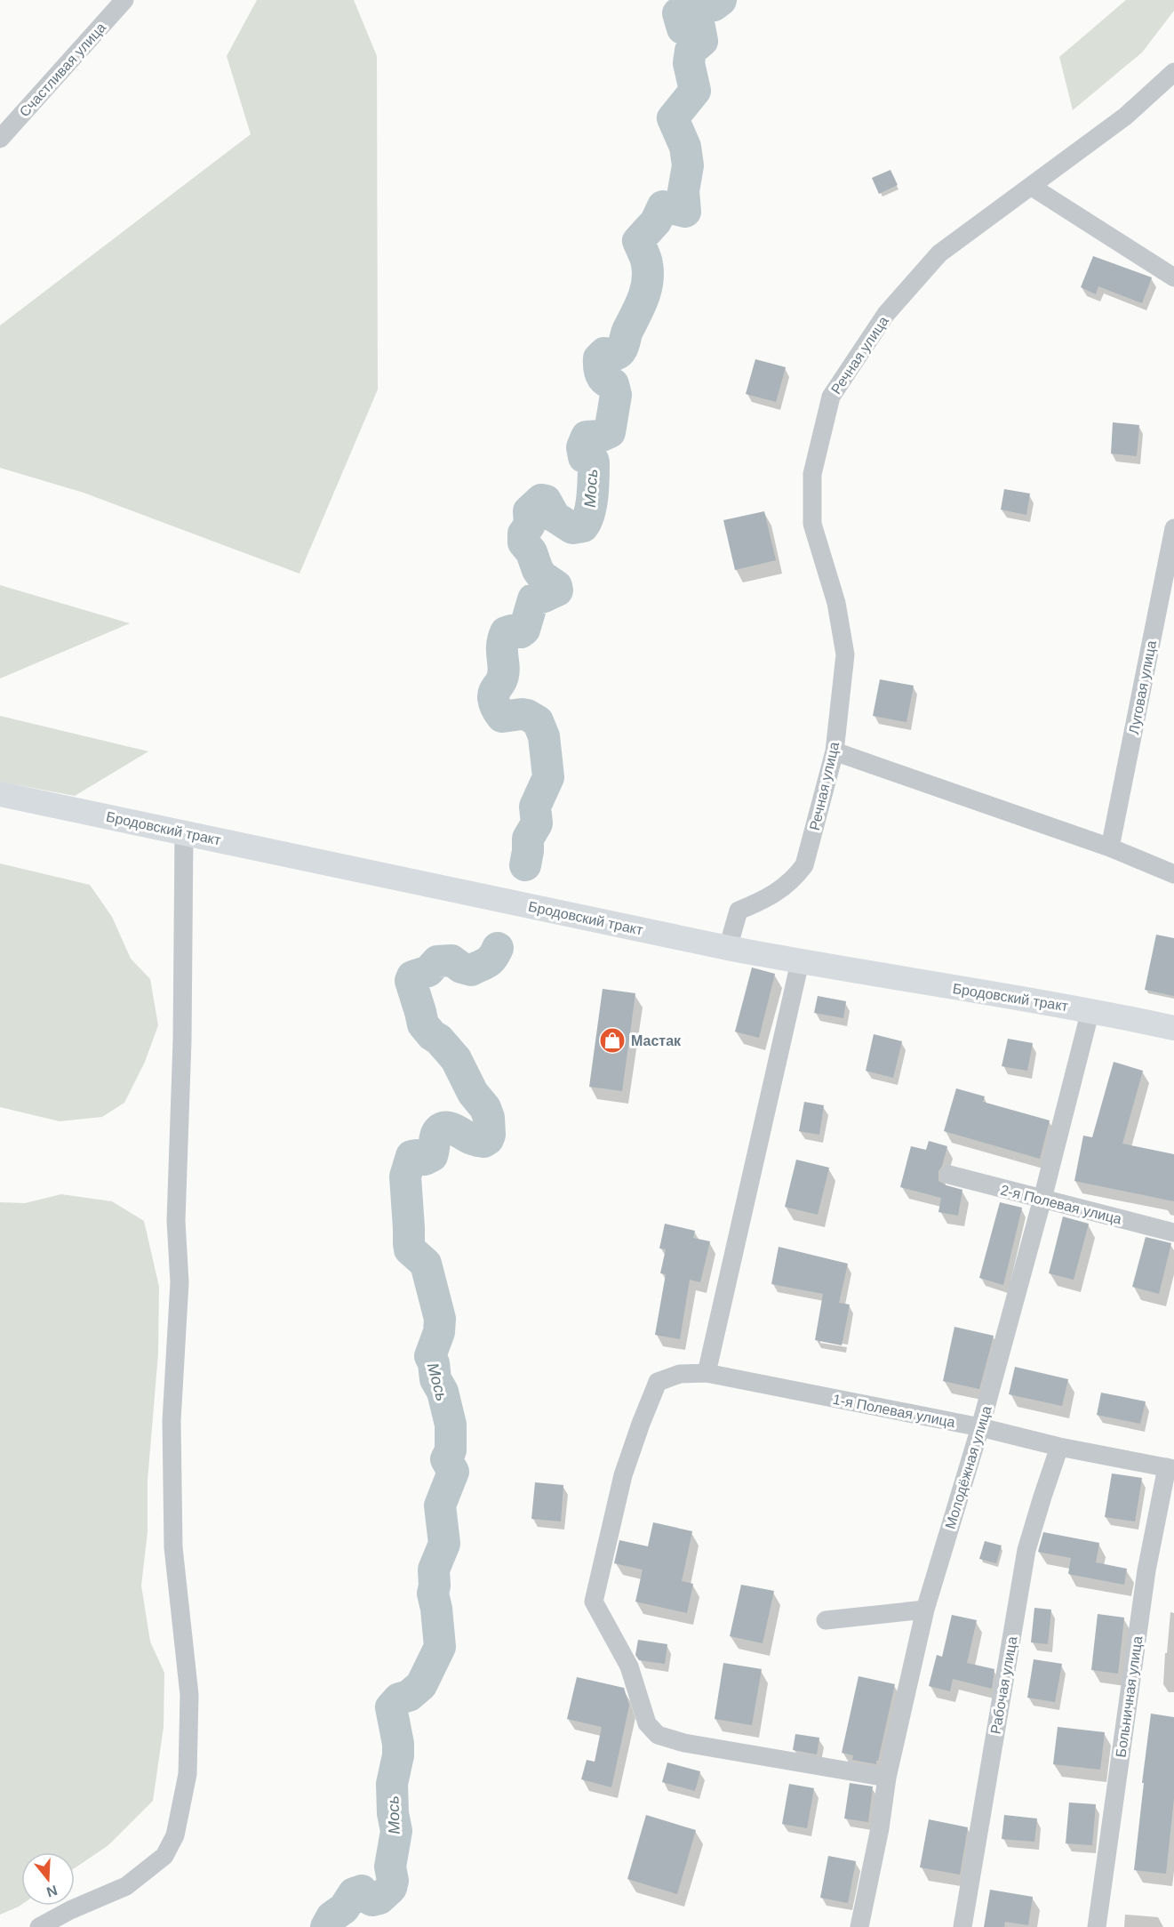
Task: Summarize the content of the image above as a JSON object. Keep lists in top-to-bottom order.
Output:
{
  "streets": {
    "main road": ["Бродовский тракт"],
    "street": [
      "Счастливая улица",
      "Речная улица",
      "Луговая улица",
      "2-я Полевая улица",
      "1-я Полевая улица",
      "Молодёжная улица",
      "Рабочая улица",
      "Больничная улица"
    ]
  },
  "crossings": [
    ["Речная улица", "Бродовский тракт"],
    ["Бродовский тракт", "Молодёжная улица"],
    ["2-я Полевая улица", "Молодёжная улица"],
    ["1-я Полевая улица", "Молодёжная улица"],
    ["1-я Полевая улица", "Рабочая улица"],
    ["1-я Полевая улица", "Больничная улица"]
  ],
  "water": ["Мось"],
  "places": {
    "shop": ["Мастак"]
  },
  "north": "bottom"
}
